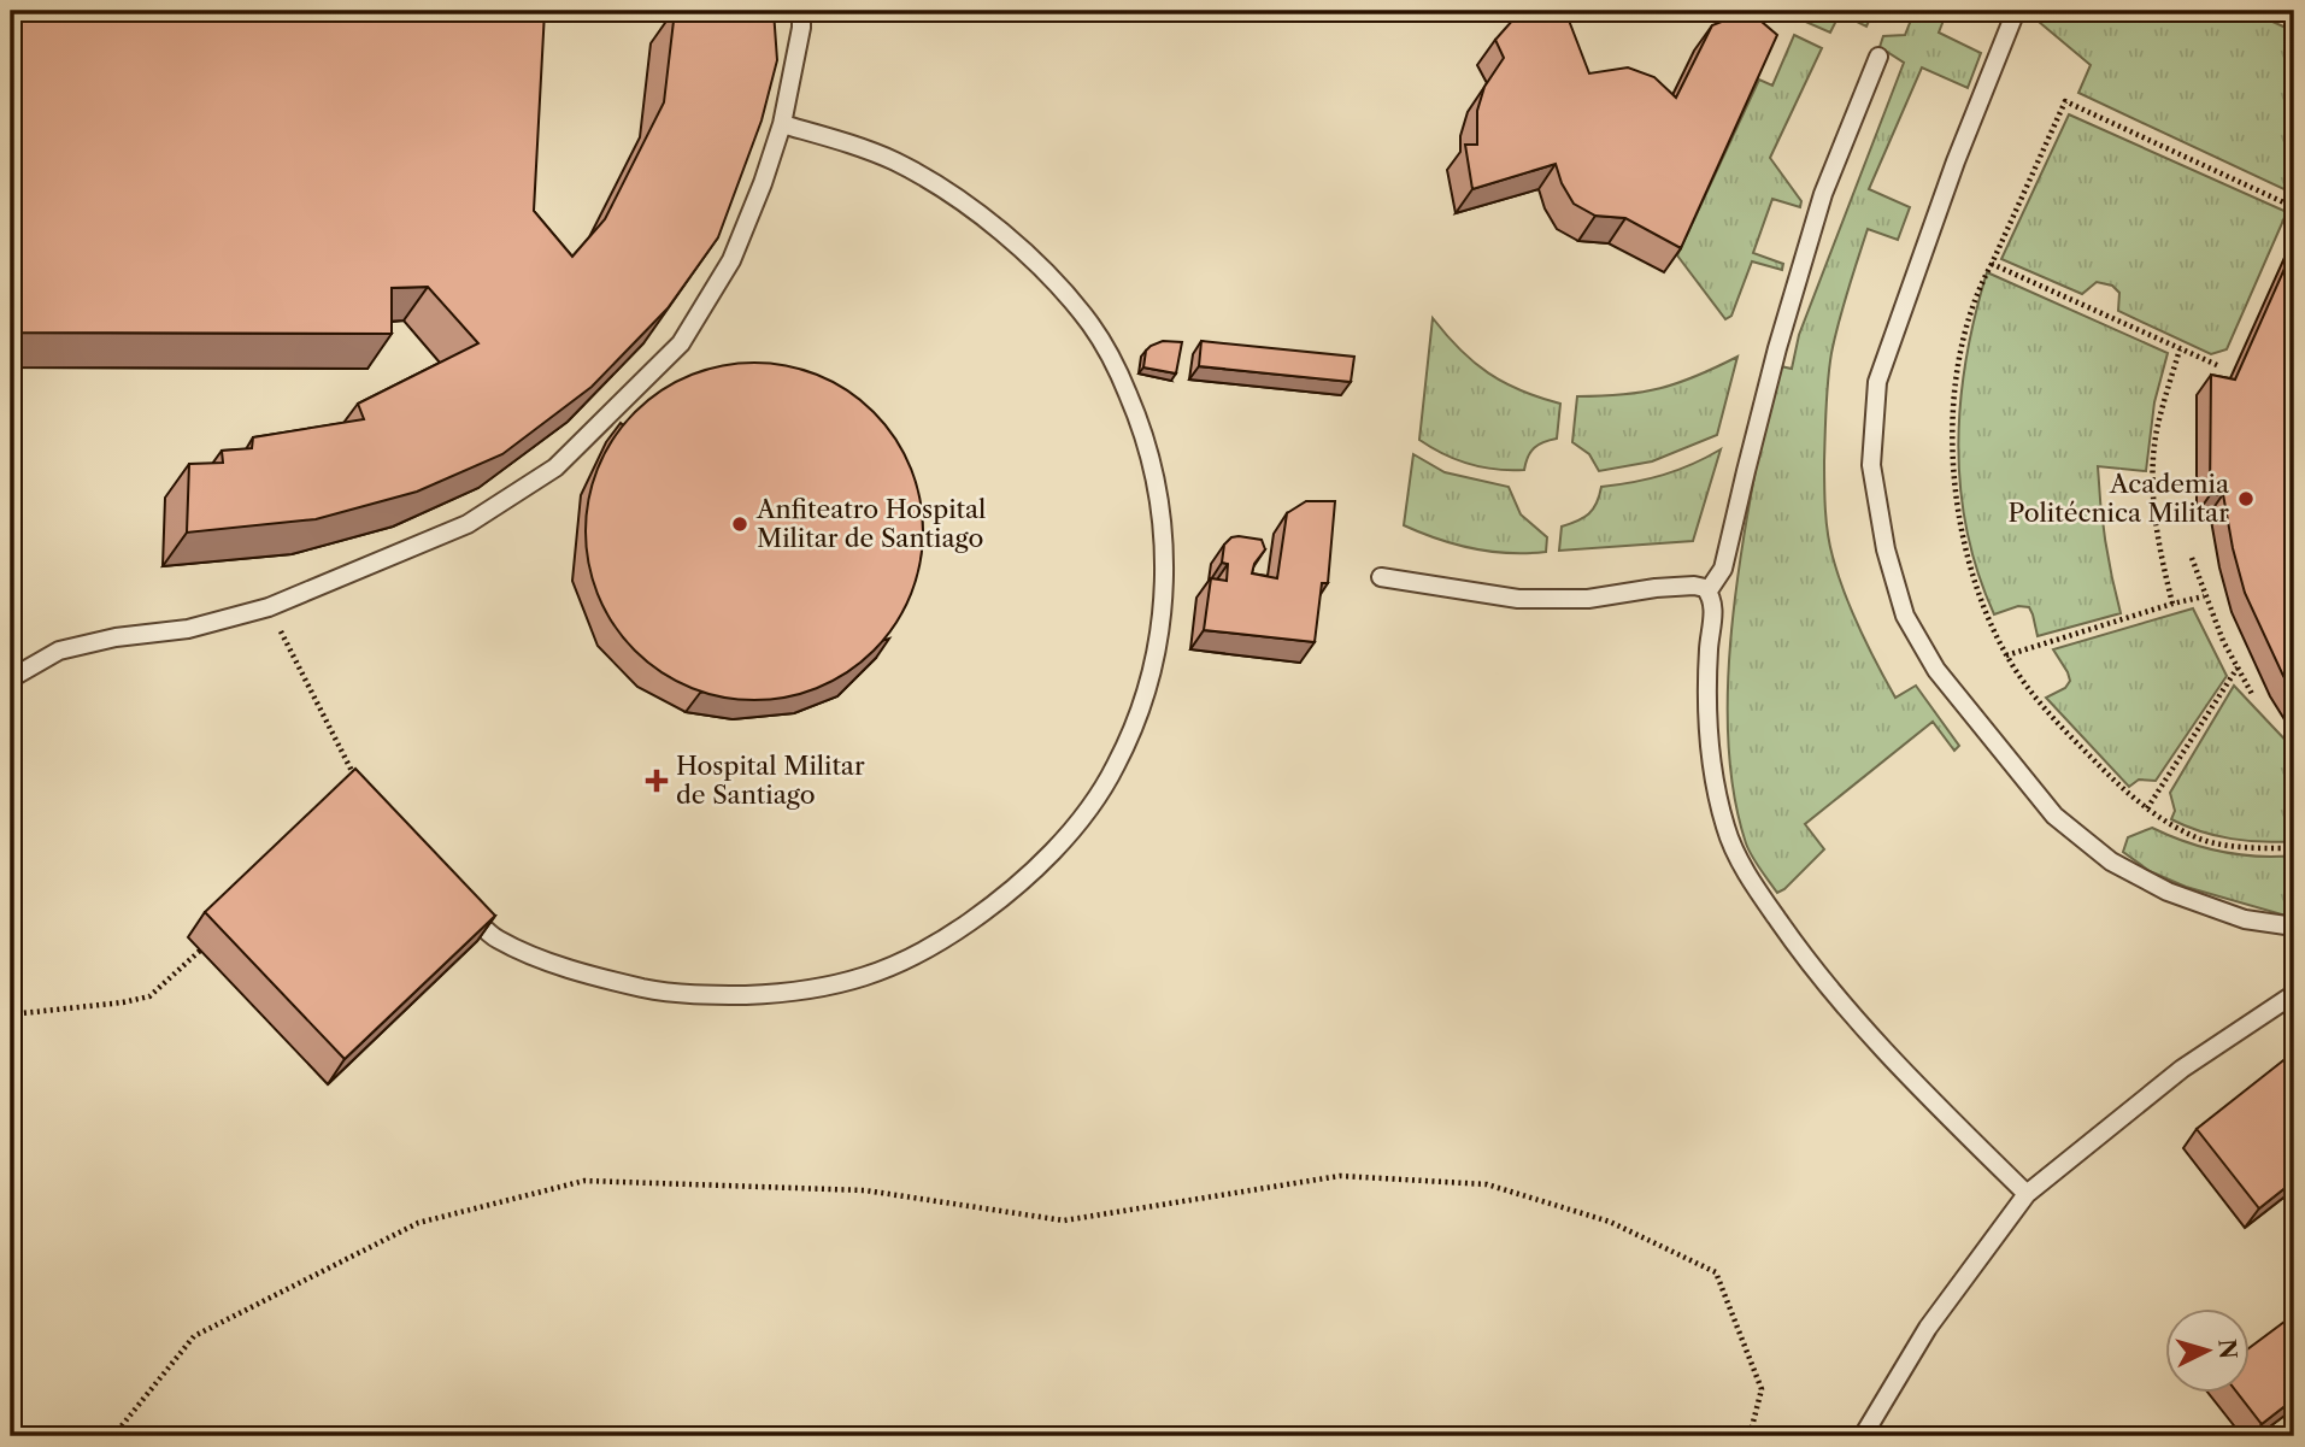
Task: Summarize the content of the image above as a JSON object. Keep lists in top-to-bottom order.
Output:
{
  "places": {
    "other": ["Academia Politécnica Militar", "Anfiteatro Hospital Militar de Santiago"],
    "health": ["Hospital Militar de Santiago"]
  },
  "north": "right"
}
